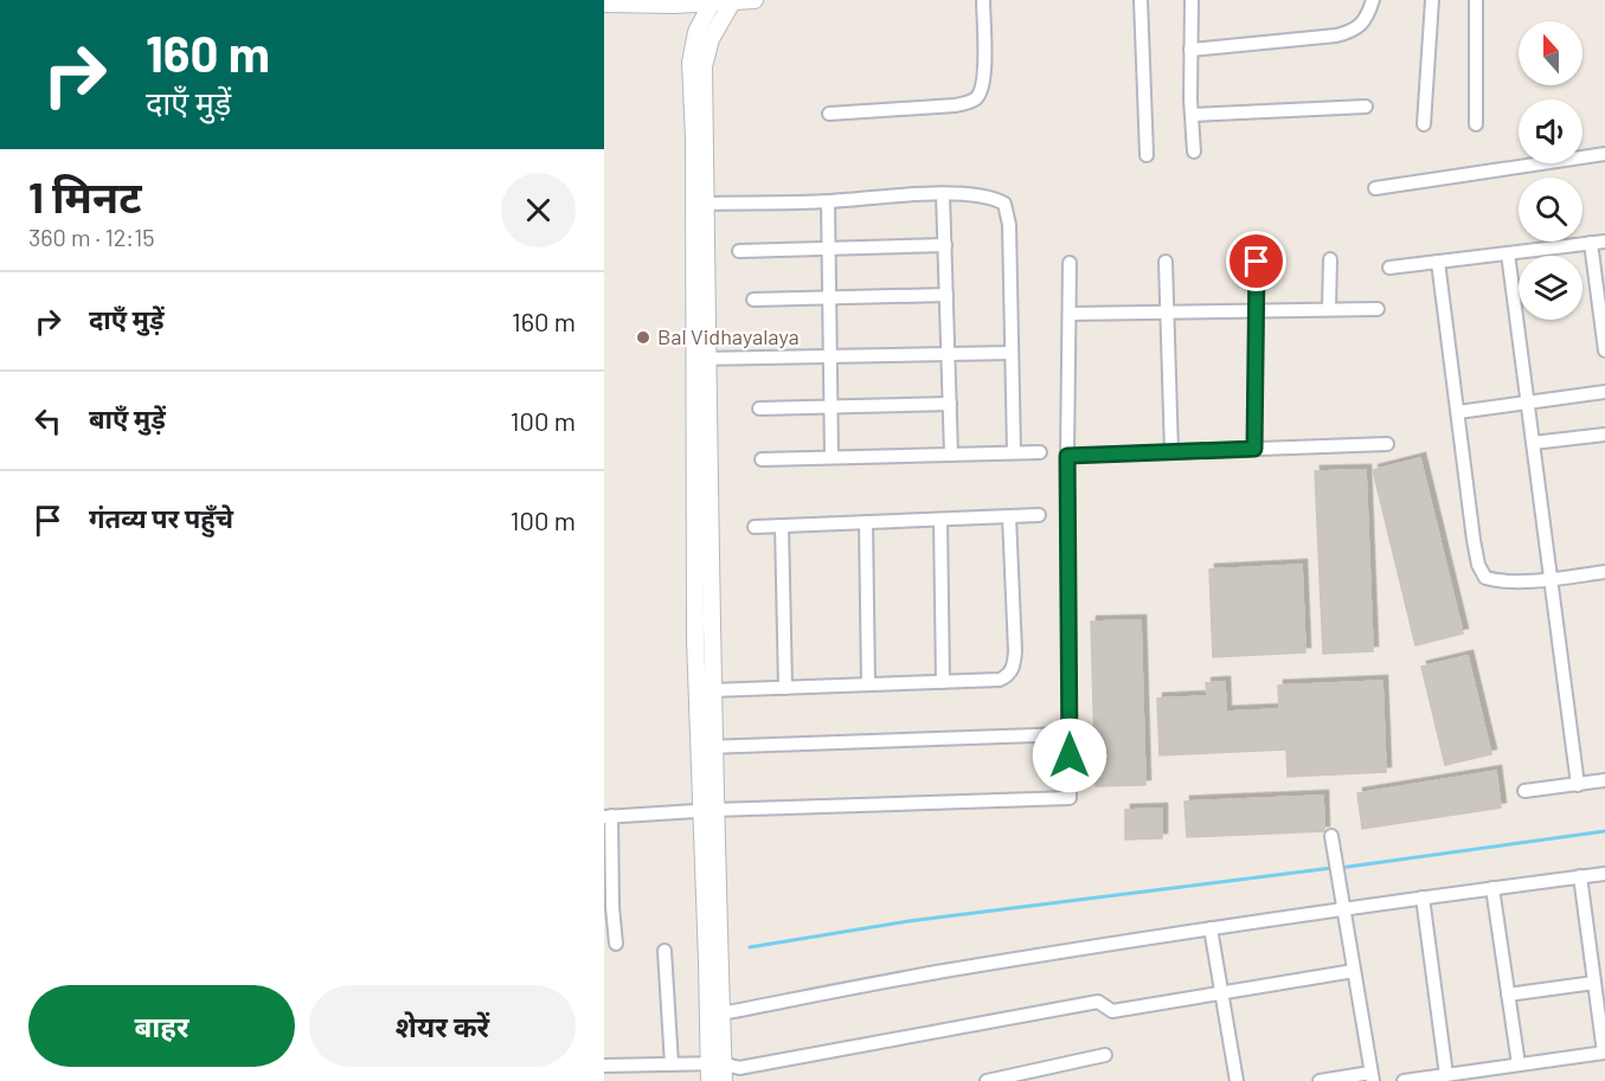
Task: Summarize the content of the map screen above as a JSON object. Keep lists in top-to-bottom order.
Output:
{
  "places": ["Bal Vidhayalaya"],
  "north": "top",
  "page": {
    "turn": ["160 m", "दाएँ मुड़ें"],
    "heading": ["1 मिनट", "360 m · 12:15"],
    "list": [
      {
        "name": "दाएँ मुड़ें",
        "value": "160 m"
      },
      {
        "name": "बाएँ मुड़ें",
        "value": "100 m"
      },
      {
        "name": "गंतव्य पर पहुँचे",
        "value": "100 m"
      }
    ],
    "buttons": ["बाहर", "शेयर करें"]
  }
}
